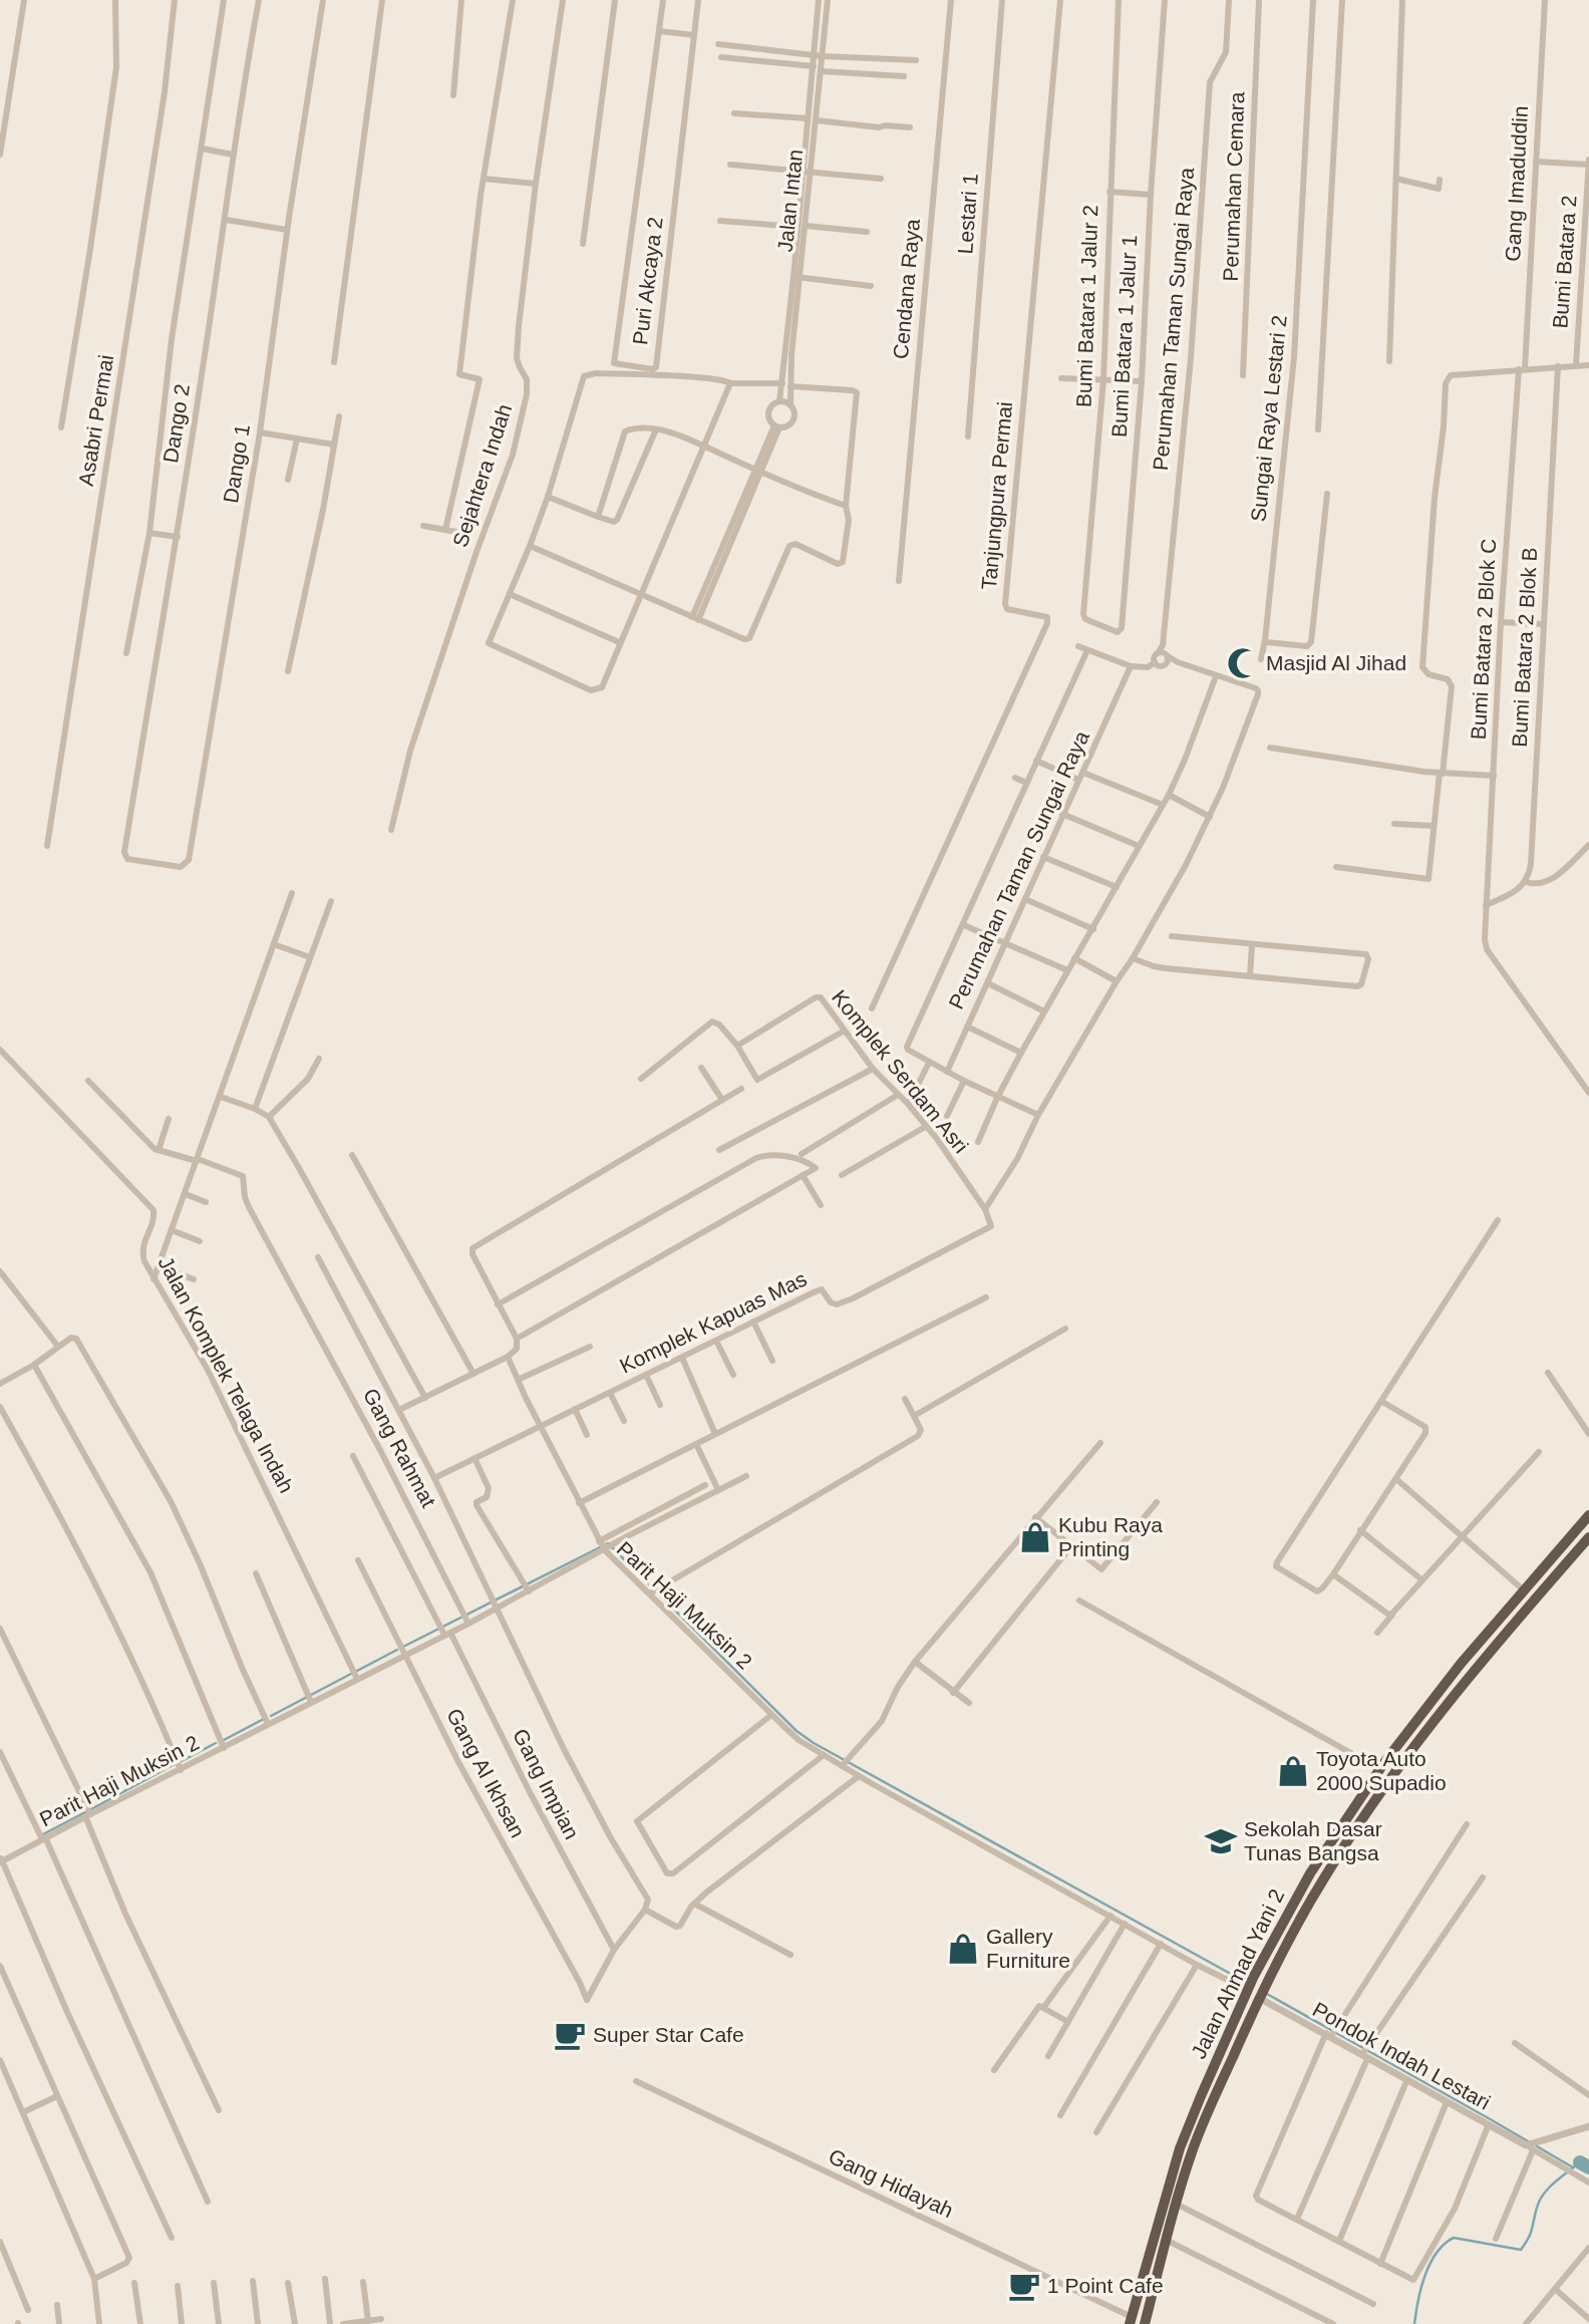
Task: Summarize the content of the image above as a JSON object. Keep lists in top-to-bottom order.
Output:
{
  "streets": {
    "highway": ["Jalan Ahmad Yani 2"],
    "street": [
      "Gang Imaduddin",
      "Perumahan Cemara",
      "Jalan Intan",
      "Lestari 1",
      "Bumi Batara 2",
      "Puri Akcaya 2",
      "Cendana Raya",
      "Bumi Batara 1 Jalur 2",
      "Perumahan Taman Sungai Raya",
      "Bumi Batara 1 Jalur 1",
      "Sungai Raya Lestari 2",
      "Asabri Permai",
      "Dango 2",
      "Dango 1",
      "Sejahtera Indah",
      "Tanjungpura Permai",
      "Bumi Batara 2 Blok C",
      "Bumi Batara 2 Blok B",
      "Komplek Serdam Asri",
      "Komplek Kapuas Mas",
      "Jalan Komplek Telaga Indah",
      "Gang Rahmat",
      "Parit Haji Muksin 2",
      "Gang Al Ikhsan",
      "Gang Impian",
      "Pondok Indah Lestari",
      "Gang Hidayah"
    ]
  },
  "crossings": [
    ["Gang Imaduddin", "Bumi Batara 2 Blok C"],
    ["Bumi Batara 1 Jalur 2", "Bumi Batara 1 Jalur 1"],
    ["Dango 2", "Dango 1"],
    ["Komplek Serdam Asri", "Komplek Kapuas Mas"],
    ["Jalan Komplek Telaga Indah", "Parit Haji Muksin 2"],
    ["Gang Rahmat", "Parit Haji Muksin 2"],
    ["Parit Haji Muksin 2", "Gang Al Ikhsan"],
    ["Parit Haji Muksin 2", "Gang Impian"],
    ["Parit Haji Muksin 2", "Jalan Ahmad Yani 2"],
    ["Gang Al Ikhsan", "Gang Impian"],
    ["Jalan Ahmad Yani 2", "Pondok Indah Lestari"],
    ["Jalan Ahmad Yani 2", "Gang Hidayah"]
  ],
  "places": {
    "mosque": ["Masjid Al Jihad"],
    "shop": ["Kubu Raya Printing", "Toyota Auto 2000 Supadio", "Gallery Furniture"],
    "school or university": ["Sekolah Dasar Tunas Bangsa"],
    "cafe": ["Super Star Cafe", "1 Point Cafe"]
  }
}
